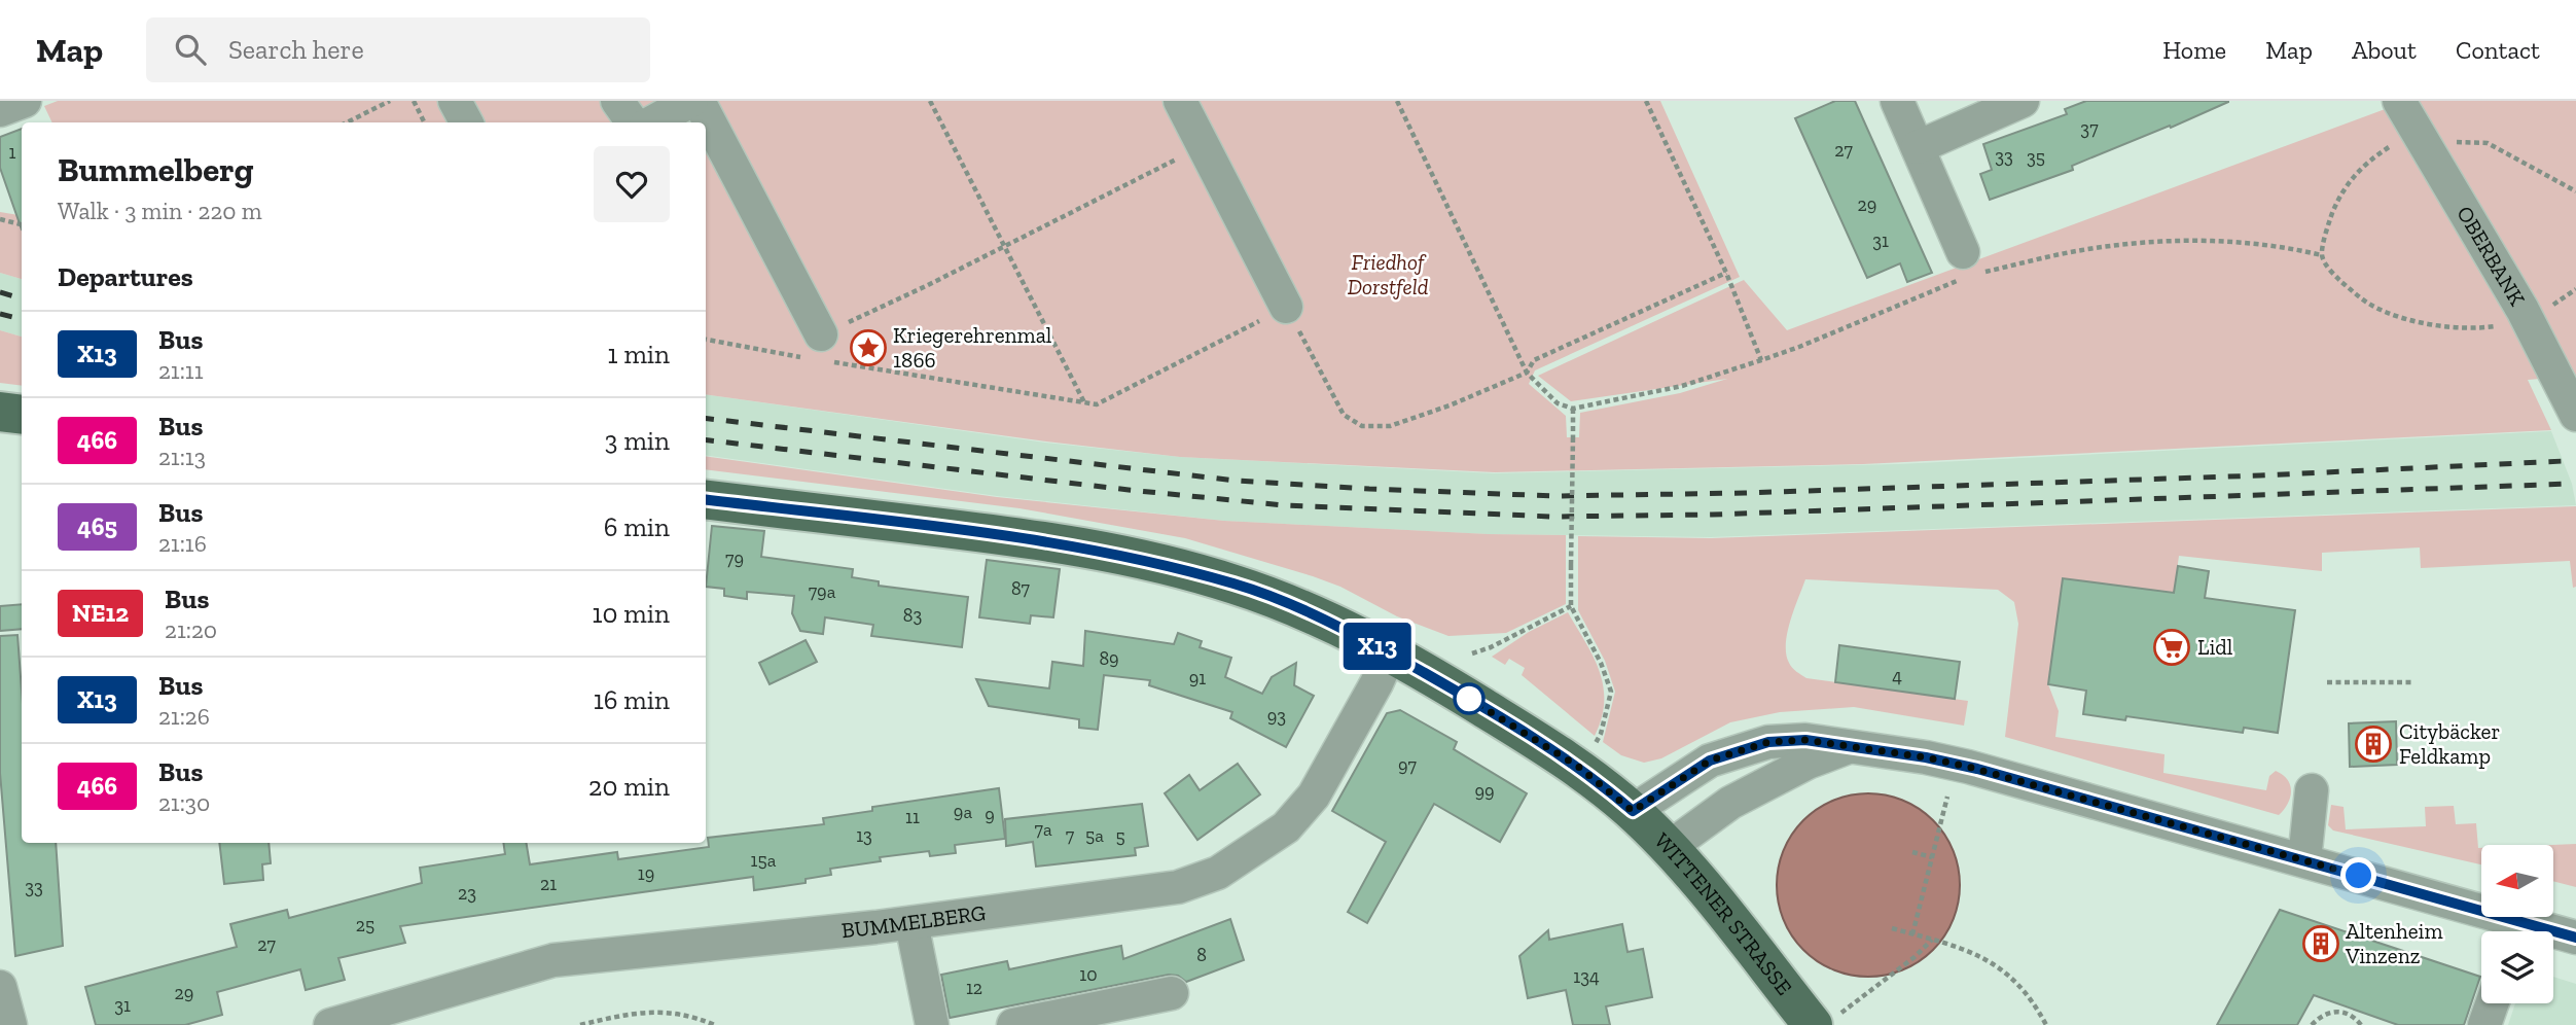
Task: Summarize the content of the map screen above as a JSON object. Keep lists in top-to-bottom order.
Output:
{
  "streets": {
    "main road": ["WITTENER STRASSE"],
    "street": ["OBERBANK", "BUMMELBERG"]
  },
  "crossings": [
    ["WITTENER STRASSE", "BUMMELBERG"]
  ],
  "parks": ["Friedhof Dorstfeld"],
  "places": {
    "place": ["Kriegerehrenmal 1866"],
    "supermarket": ["Lidl"],
    "building": ["Citybäcker Feldkamp", "Altenheim Vinzenz"]
  },
  "lines": ["bus line X13"],
  "house_numbers": [
    "37",
    "27",
    "1",
    "33",
    "35",
    "29",
    "31",
    "79",
    "87",
    "79a",
    "83",
    "89",
    "4",
    "91",
    "93",
    "97",
    "99",
    "9a",
    "9",
    "11",
    "7a",
    "13",
    "7",
    "5a",
    "5",
    "15a",
    "19",
    "21",
    "33",
    "23",
    "25",
    "27",
    "8",
    "10",
    "134",
    "12",
    "29",
    "31"
  ],
  "north": "left",
  "page": {
    "header": "Map",
    "search": "Search here",
    "nav": [
      "Home",
      "Map",
      "About",
      "Contact"
    ],
    "on_map": "X13",
    "heading": [
      ["Bummelberg", "Walk · 3 min · 220 m"],
      "Departures"
    ],
    "list": [
      {
        "mark": "X13",
        "name": "Bus",
        "note": "21:11",
        "value": "1 min"
      },
      {
        "mark": "466",
        "name": "Bus",
        "note": "21:13",
        "value": "3 min"
      },
      {
        "mark": "465",
        "name": "Bus",
        "note": "21:16",
        "value": "6 min"
      },
      {
        "mark": "NE12",
        "name": "Bus",
        "note": "21:20",
        "value": "10 min"
      },
      {
        "mark": "X13",
        "name": "Bus",
        "note": "21:26",
        "value": "16 min"
      },
      {
        "mark": "466",
        "name": "Bus",
        "note": "21:30",
        "value": "20 min"
      }
    ]
  }
}
